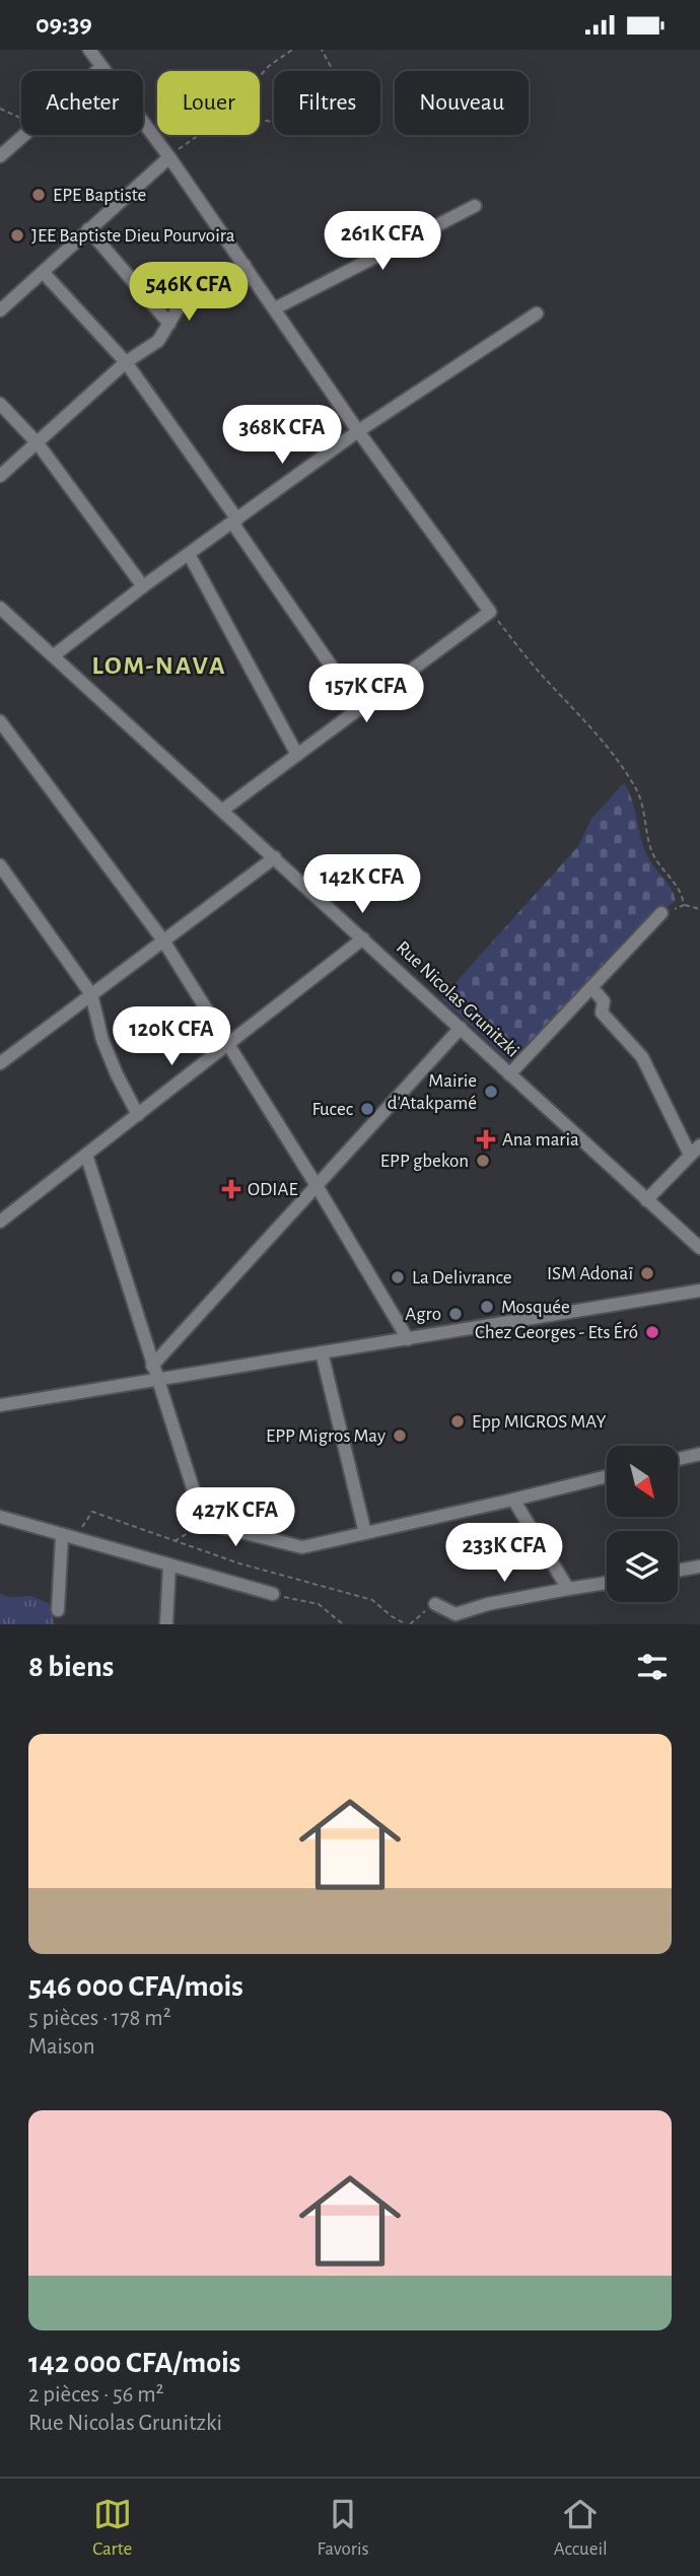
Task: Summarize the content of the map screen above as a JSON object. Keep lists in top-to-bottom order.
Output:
{
  "streets": {
    "street": ["Rue Nicolas Grunitzki"]
  },
  "districts": ["LOM-NAVA"],
  "places": {
    "other": [
      "EPE Baptiste",
      "JEE Baptiste Dieu Pourvoira",
      "Mairie d'Atakpamé",
      "Fucec",
      "EPP gbekon",
      "ISM Adonaï",
      "La Delivrance",
      "Mosquée",
      "Agro",
      "Chez Georges - Ets Éró",
      "Epp MIGROS MAY",
      "EPP Migros May"
    ],
    "health": ["Ana maria", "ODIAE"]
  },
  "north": "bottom right",
  "page": {
    "status": "09:39",
    "chip": [
      "Acheter",
      "Louer",
      "Filtres",
      "Nouveau"
    ],
    "price": [
      "261K CFA",
      "546K CFA",
      "368K CFA",
      "157K CFA",
      "142K CFA",
      "120K CFA",
      "427K CFA",
      "233K CFA"
    ],
    "heading": "8 biens",
    "list": [
      {
        "name": "546 000 CFA/mois",
        "note": "5 pièces · 178 m² · Maison"
      },
      {
        "name": "142 000 CFA/mois",
        "note": "2 pièces · 56 m² · Rue Nicolas Grunitzki"
      }
    ],
    "tabs": ["Carte", "Favoris", "Accueil"]
  }
}
